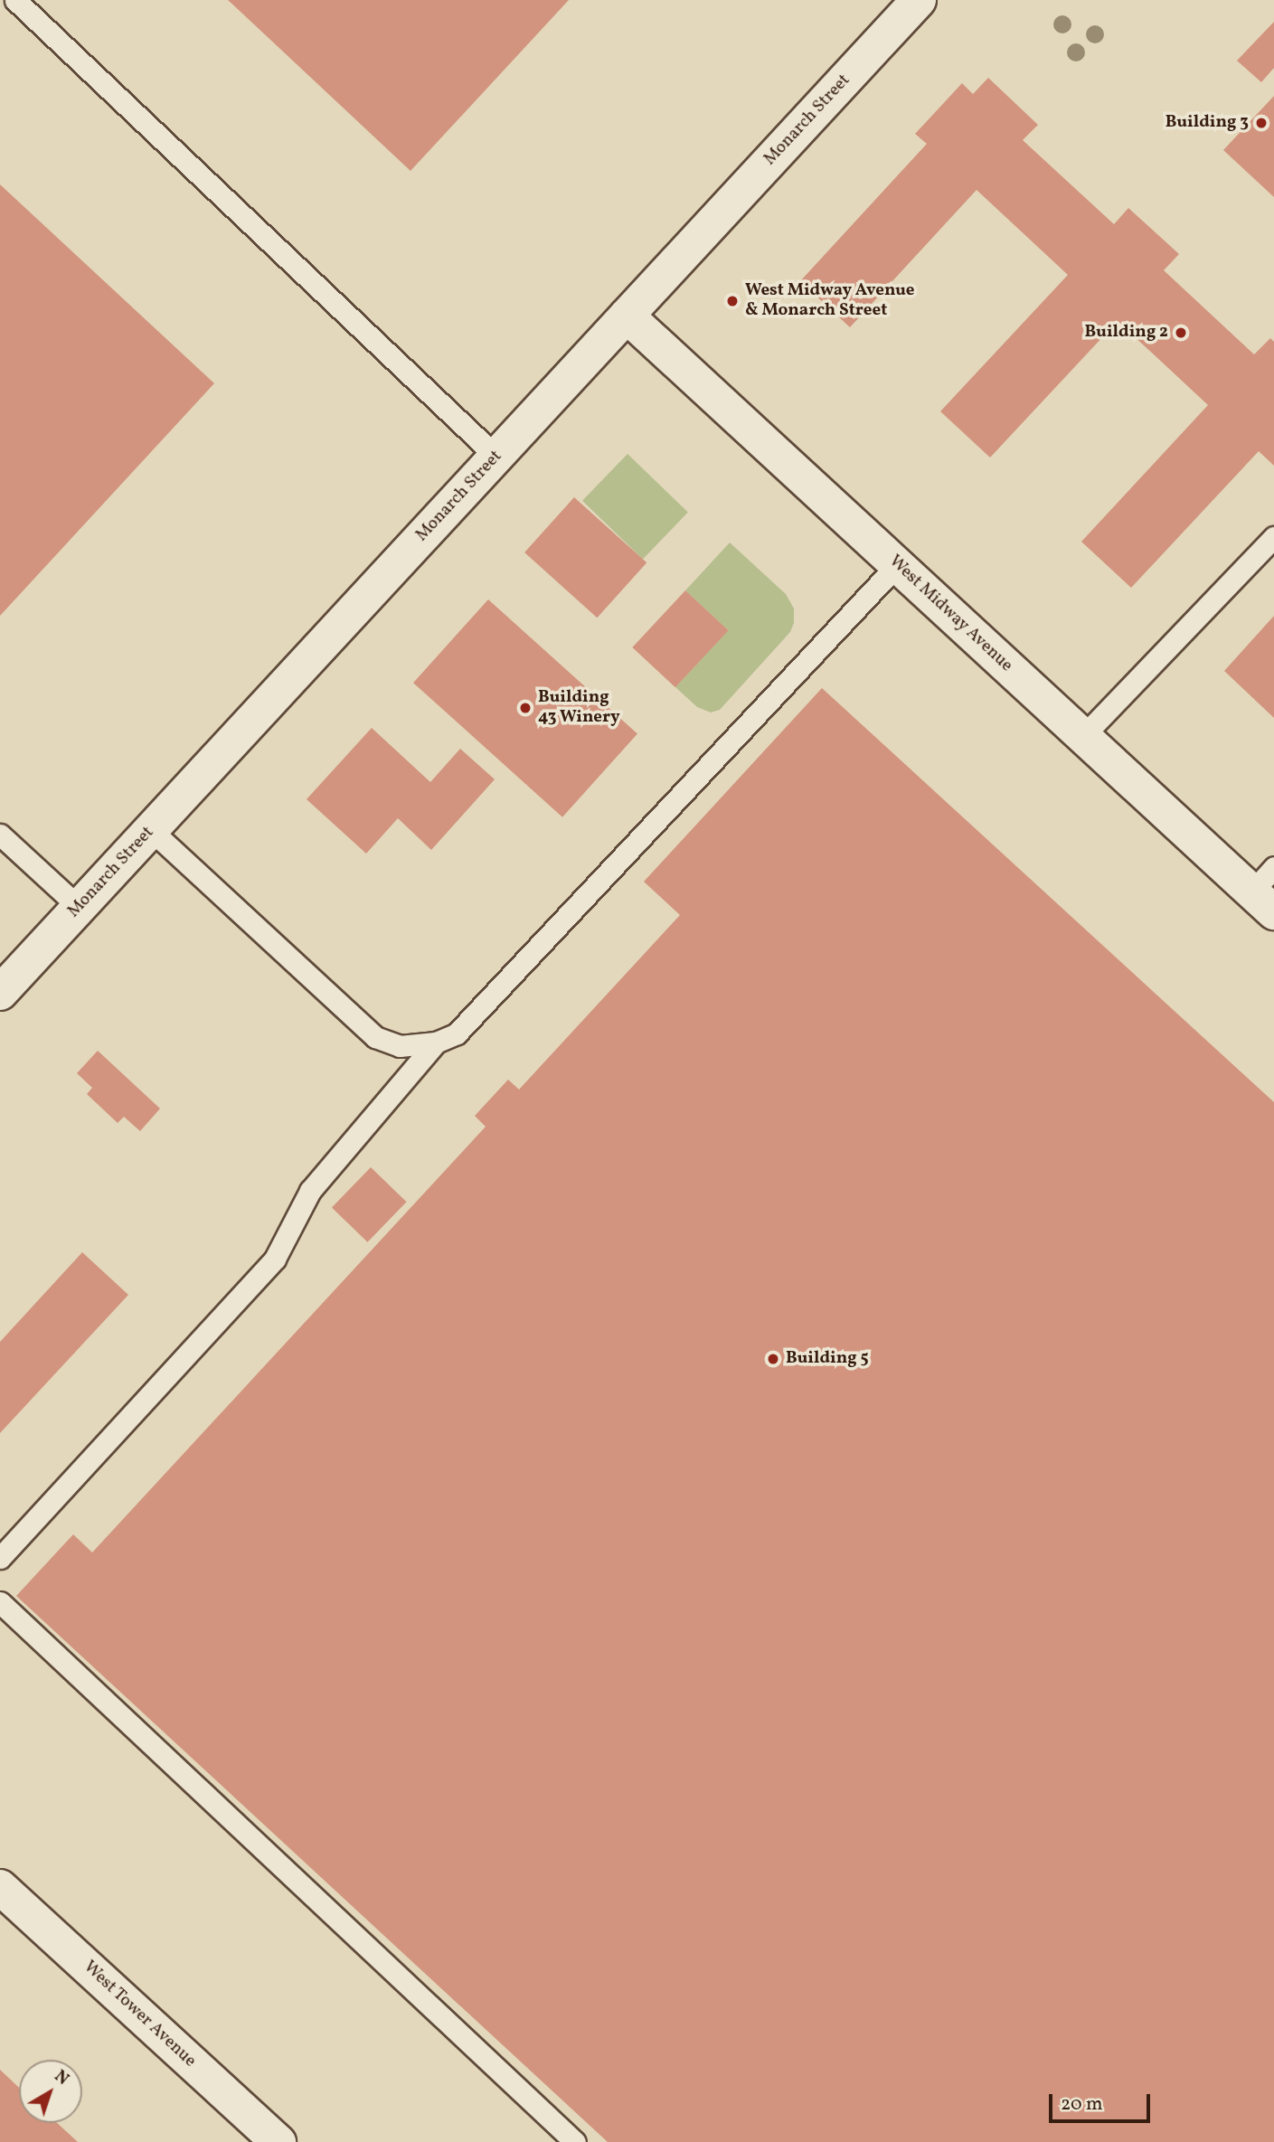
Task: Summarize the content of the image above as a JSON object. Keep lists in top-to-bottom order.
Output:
{
  "streets": {
    "street": ["Monarch Street", "West Midway Avenue", "West Tower Avenue"]
  },
  "crossings": [
    ["Monarch Street", "West Midway Avenue"]
  ],
  "places": [
    "Building 3",
    "West Midway Avenue & Monarch Street",
    "Building 2",
    "Building 43 Winery",
    "Building 5"
  ],
  "scale_bar": "20 m",
  "north": "top right"
}
